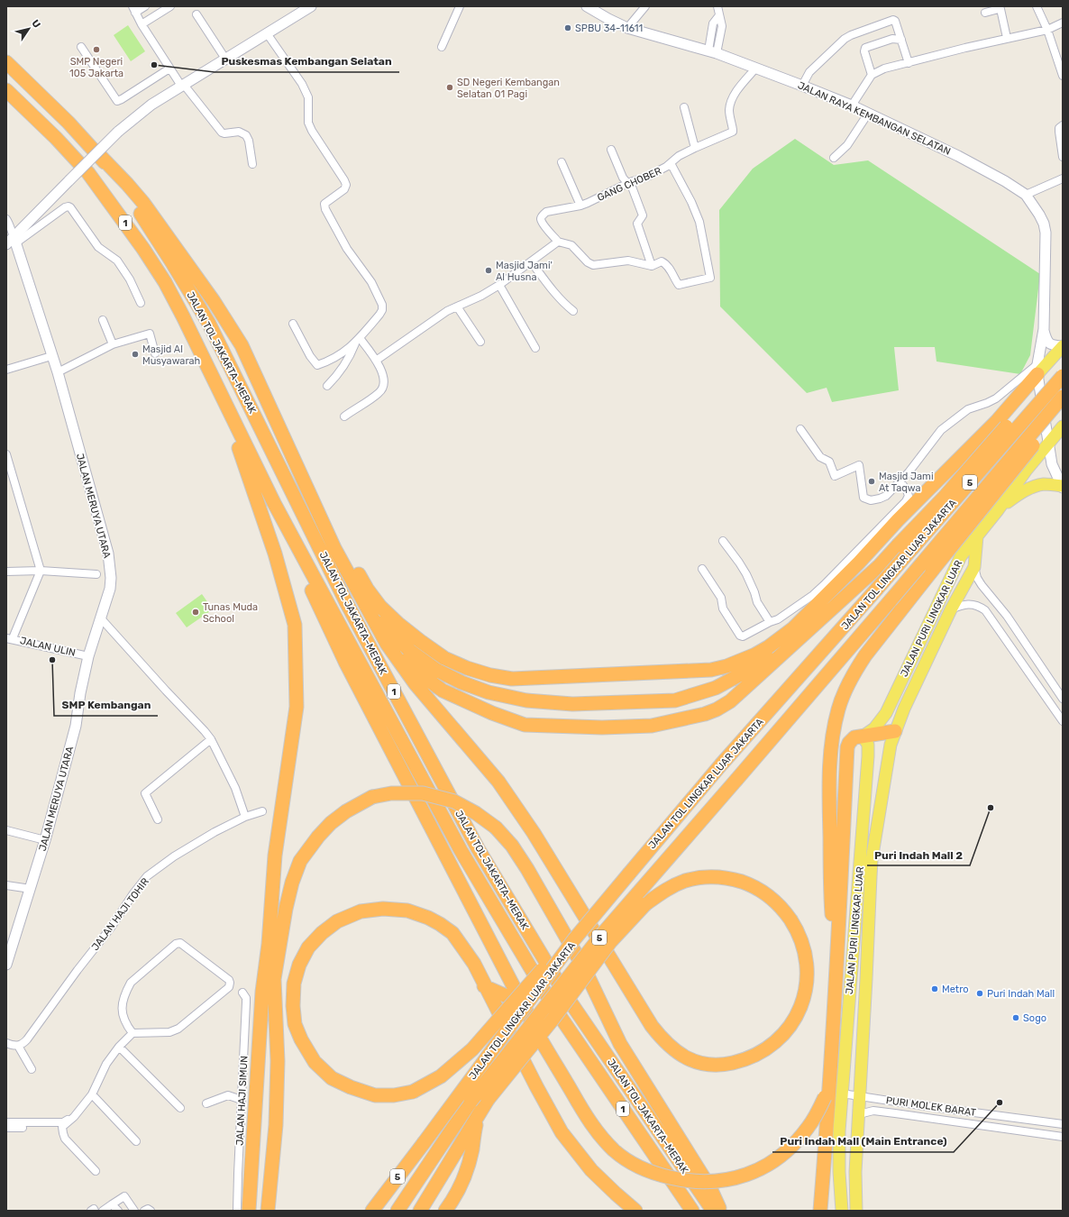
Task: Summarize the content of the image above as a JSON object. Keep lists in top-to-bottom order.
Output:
{
  "streets": {
    "highway": [
      "1",
      "JALAN TOL JAKARTA–MERAK",
      "5",
      "JALAN TOL LINGKAR LUAR JAKARTA"
    ],
    "main road": ["JALAN RAYA KEMBANGAN SELATAN", "JALAN MERUYA UTARA", "JALAN PURI LINGKAR LUAR"],
    "street": [
      "GANG CHOBER",
      "JALAN ULIN",
      "JALAN HAJI TOHIR",
      "JALAN HAJI SIMUN",
      "PURI MOLEK BARAT"
    ]
  },
  "crossings": [
    ["JALAN RAYA KEMBANGAN SELATAN", "GANG CHOBER"],
    ["JALAN MERUYA UTARA", "JALAN ULIN"],
    ["JALAN PURI LINGKAR LUAR", "PURI MOLEK BARAT"]
  ],
  "places": [
    "SPBU 34-11611",
    "SMP Negeri 105 Jakarta",
    "Puskesmas Kembangan Selatan",
    "SD Negeri Kembangan Selatan 01 Pagi",
    "Masjid Jami' Al Husna",
    "Masjid Al Musyawarah",
    "Masjid Jami At Taqwa",
    "Tunas Muda School",
    "SMP Kembangan",
    "Puri Indah Mall 2",
    "Metro",
    "Puri Indah Mall",
    "Sogo",
    "Puri Indah Mall (Main Entrance)"
  ],
  "north": "top right"
}
